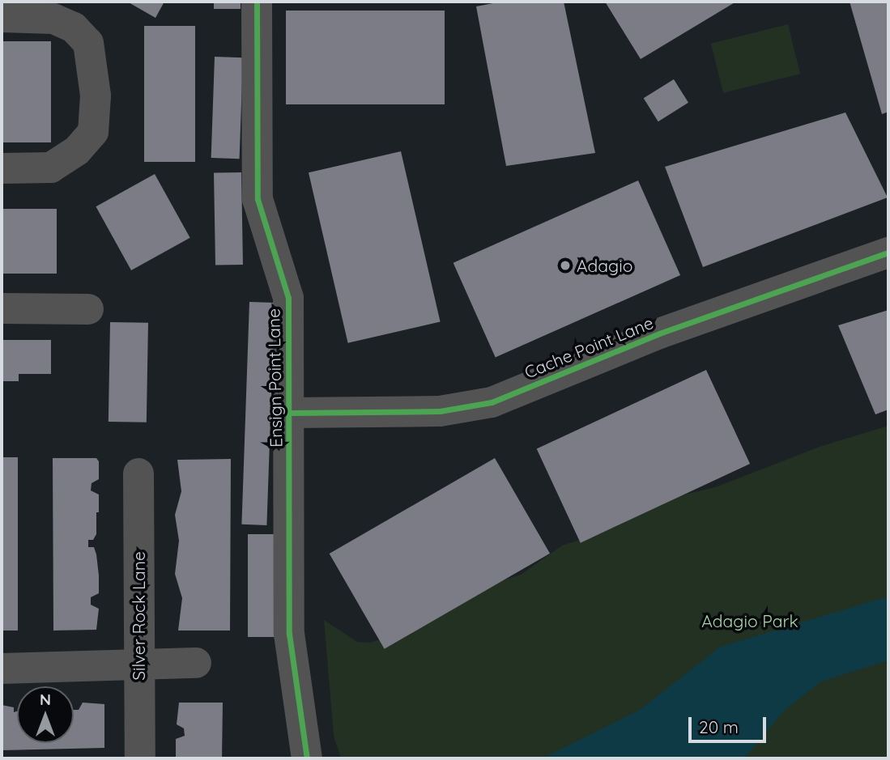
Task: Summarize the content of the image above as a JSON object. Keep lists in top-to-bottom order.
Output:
{
  "streets": {
    "street": ["Cache Point Lane", "Ensign Point Lane", "Silver Rock Lane"]
  },
  "crossings": [
    ["Cache Point Lane", "Ensign Point Lane"]
  ],
  "parks": ["Adagio Park"],
  "places": ["Adagio"],
  "scale_bar": "20 m",
  "north": "top"
}
